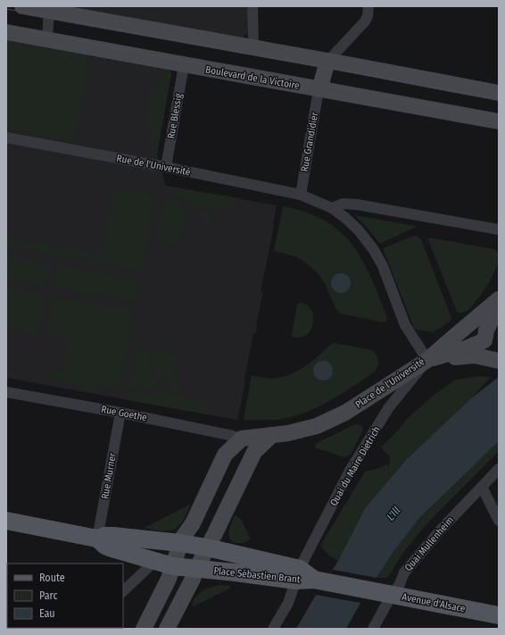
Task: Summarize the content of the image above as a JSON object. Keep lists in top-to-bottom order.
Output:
{
  "streets": {
    "main road": ["Place Sébastien Brant", "Avenue d'Alsace"],
    "street": [
      "Boulevard de la Victoire",
      "Rue Blessig",
      "Rue Grandidier",
      "Rue de l'Université",
      "Place de l'Université",
      "Rue Goethe",
      "Quai du Maire Dietrich",
      "Rue Murner",
      "Quai Mullenheim"
    ]
  },
  "crossings": [
    ["Boulevard de la Victoire", "Rue Blessig"],
    ["Boulevard de la Victoire", "Rue Grandidier"],
    ["Rue Blessig", "Rue de l'Université"],
    ["Rue Grandidier", "Rue de l'Université"],
    ["Rue Grandidier", "Place de l'Université"],
    ["Rue de l'Université", "Place de l'Université"],
    ["Place de l'Université", "Rue Goethe"],
    ["Place de l'Université", "Quai du Maire Dietrich"],
    ["Rue Goethe", "Rue Murner"],
    ["Quai du Maire Dietrich", "Place Sébastien Brant"],
    ["Rue Murner", "Place Sébastien Brant"],
    ["Quai Mullenheim", "Avenue d'Alsace"],
    ["Place Sébastien Brant", "Avenue d'Alsace"]
  ],
  "water": ["L'Ill"],
  "legend": ["Route", "Parc", "Eau"]
}
